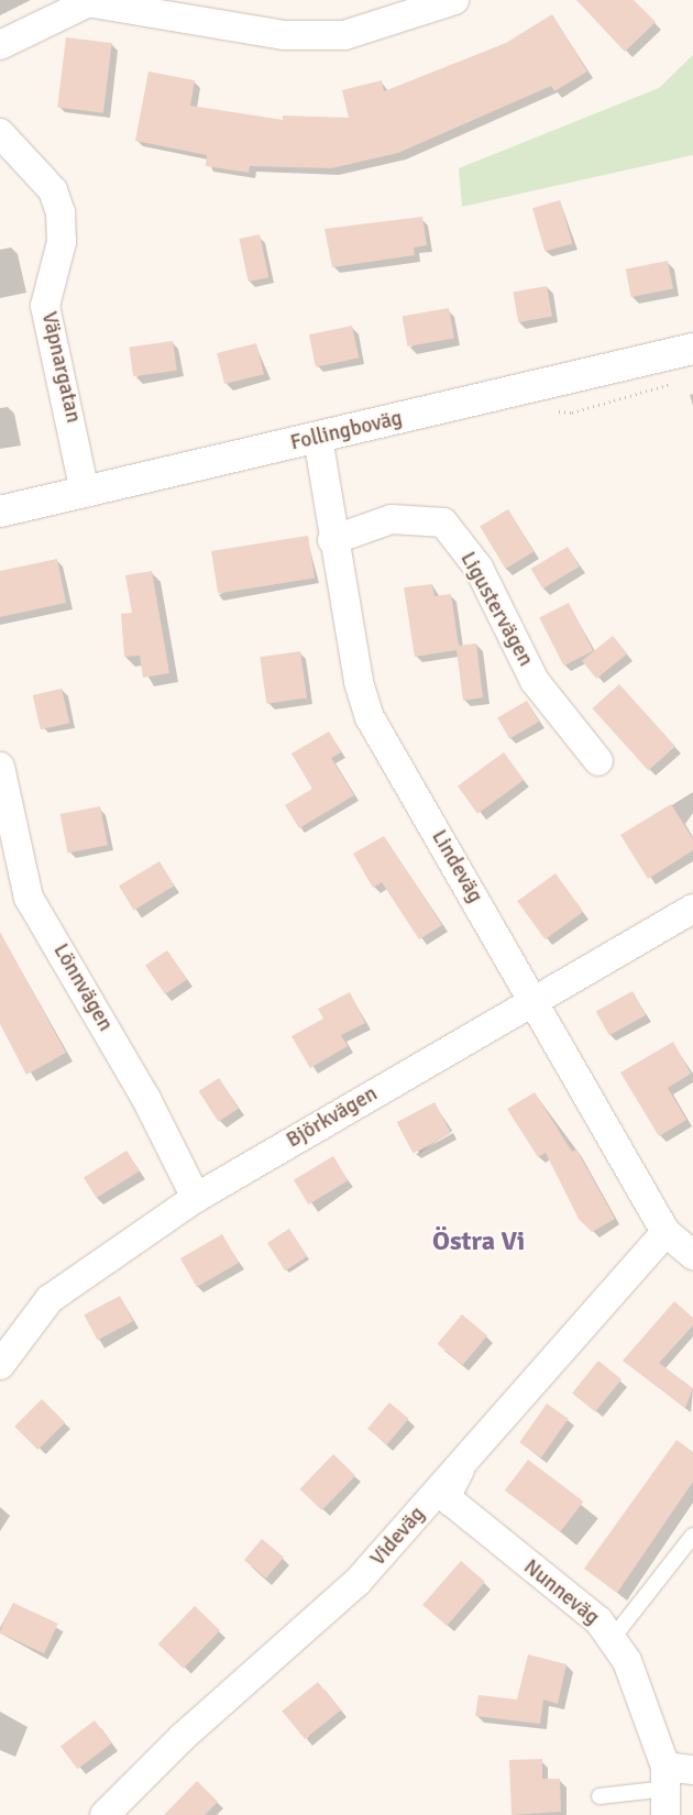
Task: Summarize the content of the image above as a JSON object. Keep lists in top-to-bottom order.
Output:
{
  "streets": {
    "main road": ["Follingboväg"],
    "street": [
      "Väpnargatan",
      "Ligustervägen",
      "Lindeväg",
      "Lönnvägen",
      "Björkvägen",
      "Videväg",
      "Nunneväg"
    ]
  },
  "crossings": [
    ["Väpnargatan", "Follingboväg"],
    ["Follingboväg", "Lindeväg"],
    ["Ligustervägen", "Lindeväg"],
    ["Lindeväg", "Björkvägen"],
    ["Lindeväg", "Videväg"],
    ["Lönnvägen", "Björkvägen"],
    ["Videväg", "Nunneväg"]
  ],
  "districts": ["Östra Vi"]
}
